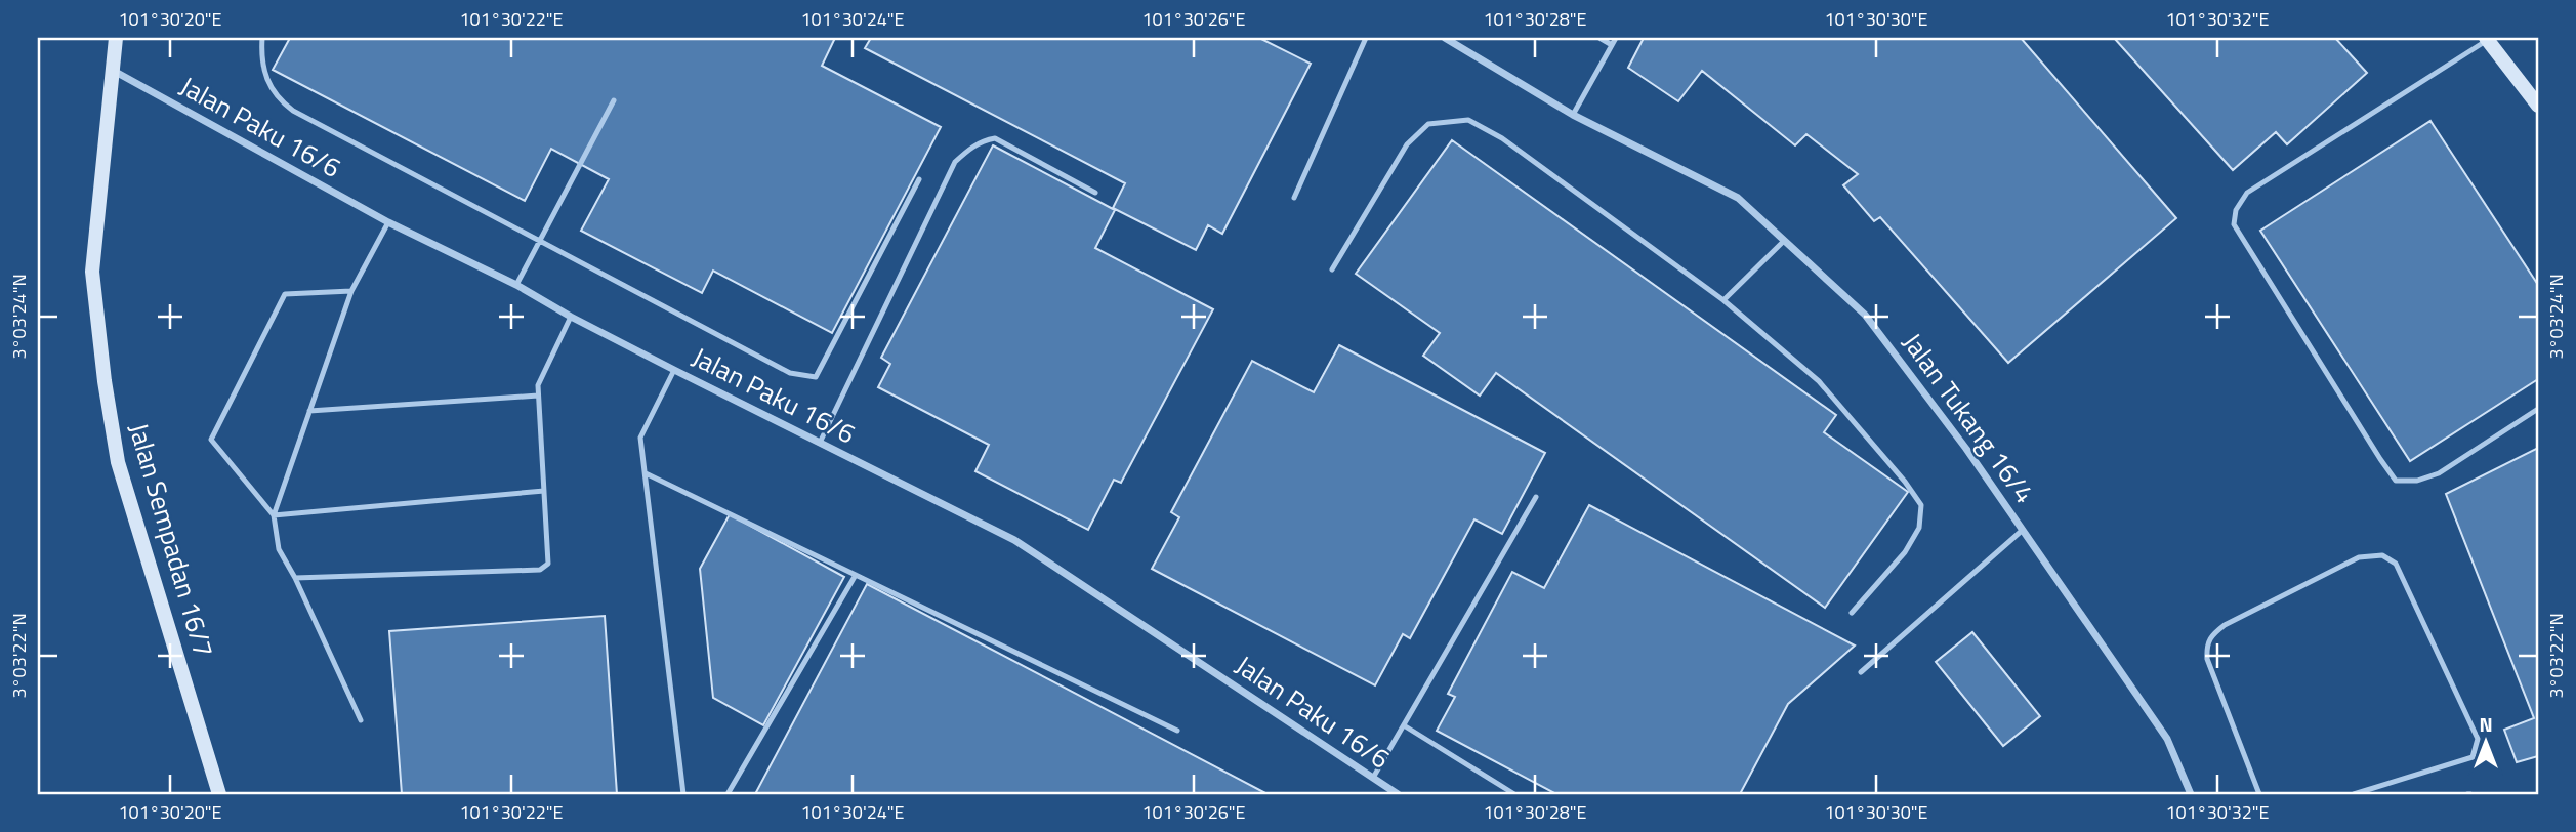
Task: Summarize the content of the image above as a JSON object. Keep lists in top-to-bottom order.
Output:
{
  "streets": {
    "street": ["Jalan Paku 16/6", "Jalan Tukang 16/4", "Jalan Sempadan 16/7"]
  },
  "crossings": [
    ["Jalan Paku 16/6", "Jalan Sempadan 16/7"]
  ],
  "north": "top",
  "coordinates": [
    "101°30'20\"E",
    "101°30'22\"E",
    "101°30'24\"E",
    "101°30'26\"E",
    "101°30'28\"E",
    "101°30'30\"E",
    "101°30'32\"E",
    "3°03'24\"N",
    "3°03'22\"N"
  ]
}
